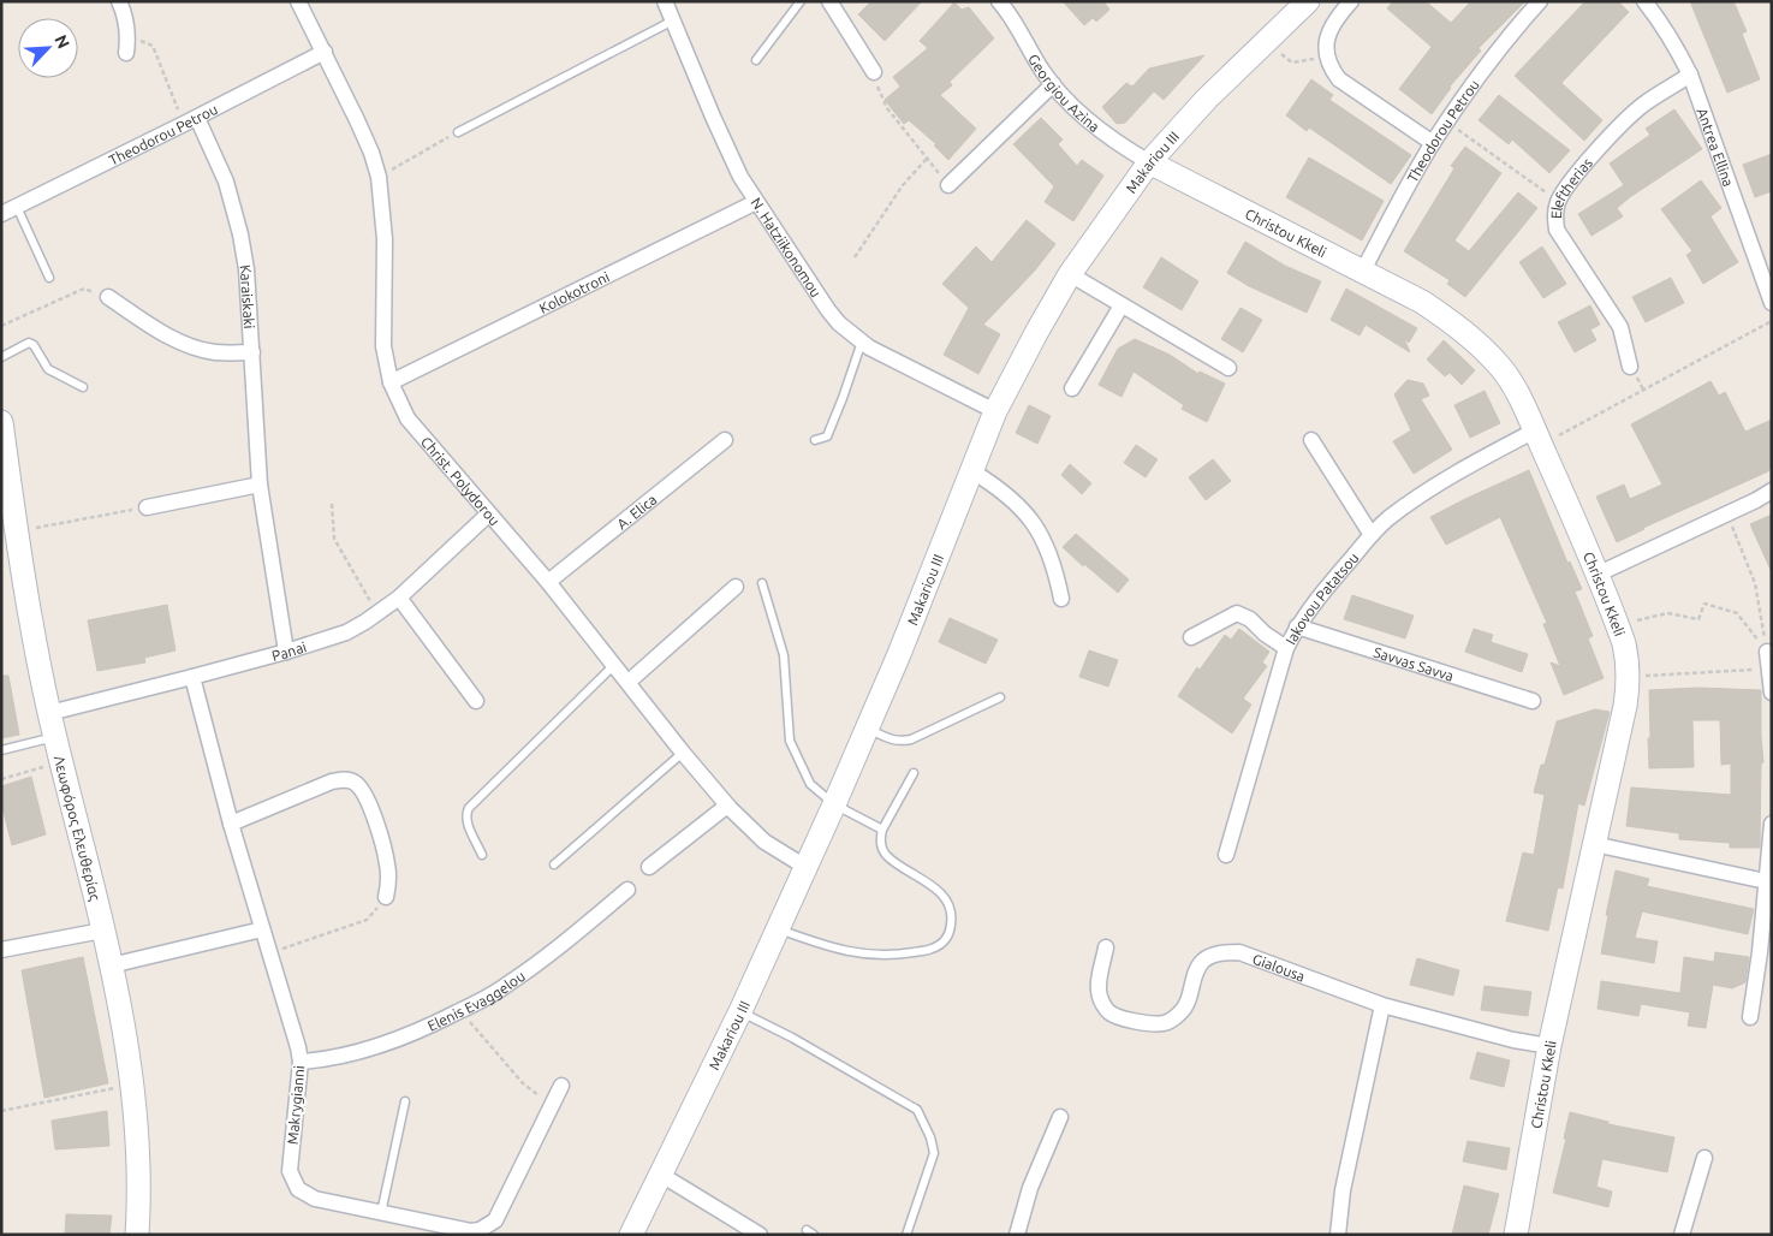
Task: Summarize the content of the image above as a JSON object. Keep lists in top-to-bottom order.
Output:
{
  "streets": {
    "main road": ["Makariou III", "Christou Kkeli", "Λεωφόρος Ελευθερίας"],
    "street": [
      "Georgiou Azina",
      "Theodorou Petrou",
      "Antrea Ellina",
      "Eleftherias",
      "N. Hatziikonomou",
      "Kolokotroni",
      "Karaiskaki",
      "Christ. Polydorou",
      "A. Elica",
      "Iakovou Patatsou",
      "Panai",
      "Savvas Savva",
      "Gialousa",
      "Elenis Evaggelou",
      "Makrygianni"
    ]
  },
  "crossings": [
    ["Georgiou Azina", "Makariou III"],
    ["Georgiou Azina", "Christou Kkeli"],
    ["Theodorou Petrou", "Christou Kkeli"],
    ["Theodorou Petrou", "Karaiskaki"],
    ["Theodorou Petrou", "Christ. Polydorou"],
    ["Antrea Ellina", "Eleftherias"],
    ["Makariou III", "Christou Kkeli"],
    ["Makariou III", "N. Hatziikonomou"],
    ["Makariou III", "Christ. Polydorou"],
    ["Christou Kkeli", "Iakovou Patatsou"],
    ["Christou Kkeli", "Gialousa"],
    ["N. Hatziikonomou", "Kolokotroni"],
    ["Kolokotroni", "Christ. Polydorou"],
    ["Karaiskaki", "Panai"],
    ["Christ. Polydorou", "A. Elica"],
    ["Christ. Polydorou", "Panai"],
    ["Iakovou Patatsou", "Savvas Savva"],
    ["Panai", "Λεωφόρος Ελευθερίας"],
    ["Panai", "Makrygianni"],
    ["Elenis Evaggelou", "Makrygianni"]
  ],
  "north": "top right"
}
